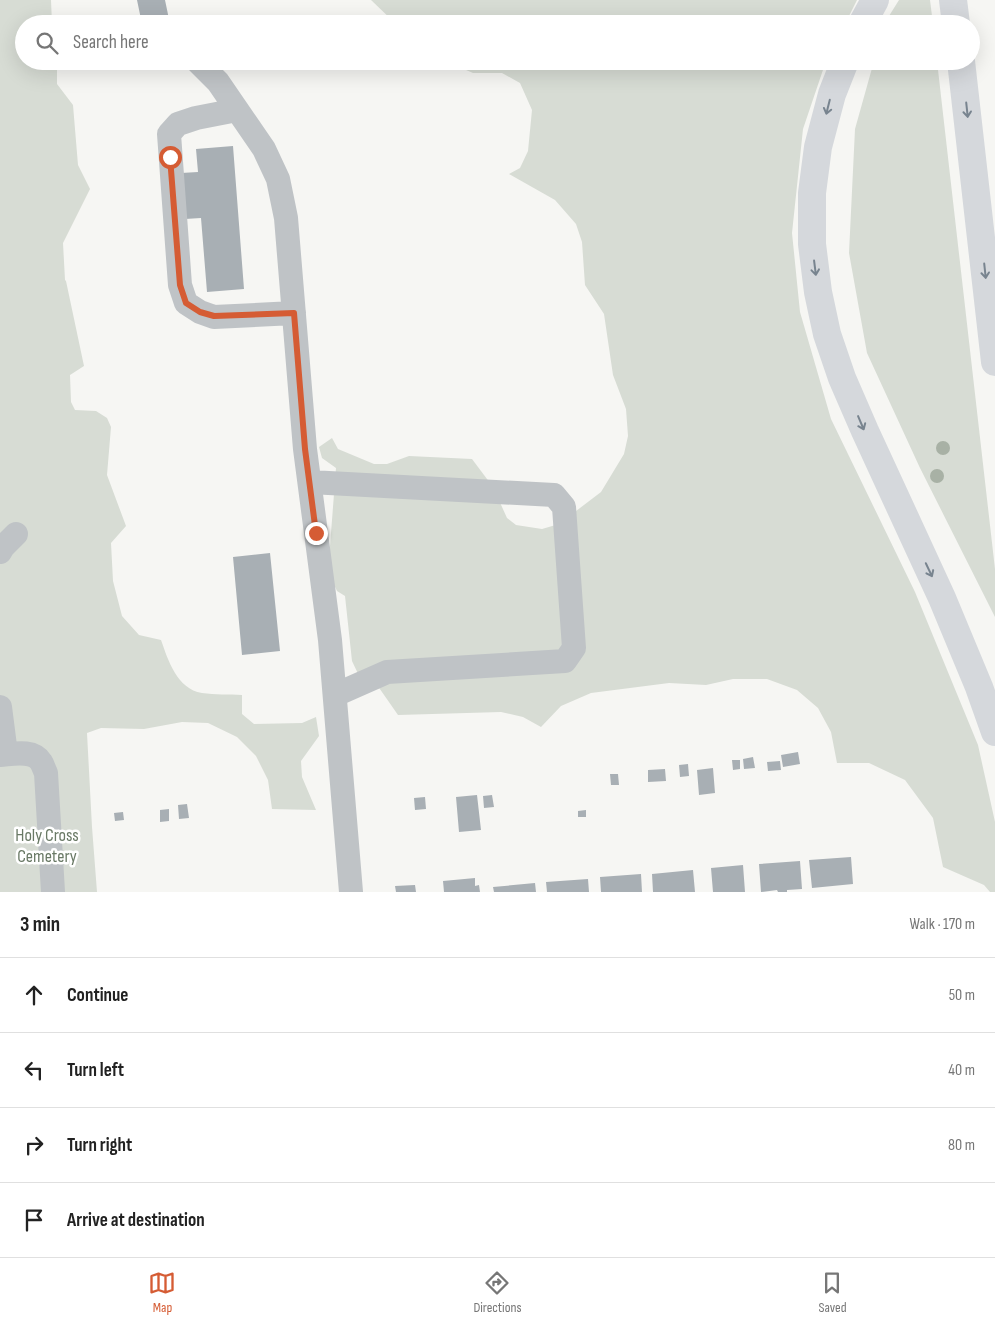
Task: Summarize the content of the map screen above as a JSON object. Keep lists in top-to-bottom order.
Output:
{
  "parks": ["Holy Cross Cemetery"],
  "page": {
    "search": "Search here",
    "heading": ["3 min", "Walk · 170 m"],
    "list": [
      ["Continue", "50 m"],
      ["Turn left", "40 m"],
      ["Turn right", "80 m"],
      "Arrive at destination"
    ],
    "nav": ["Map", "Directions", "Saved"]
  }
}
